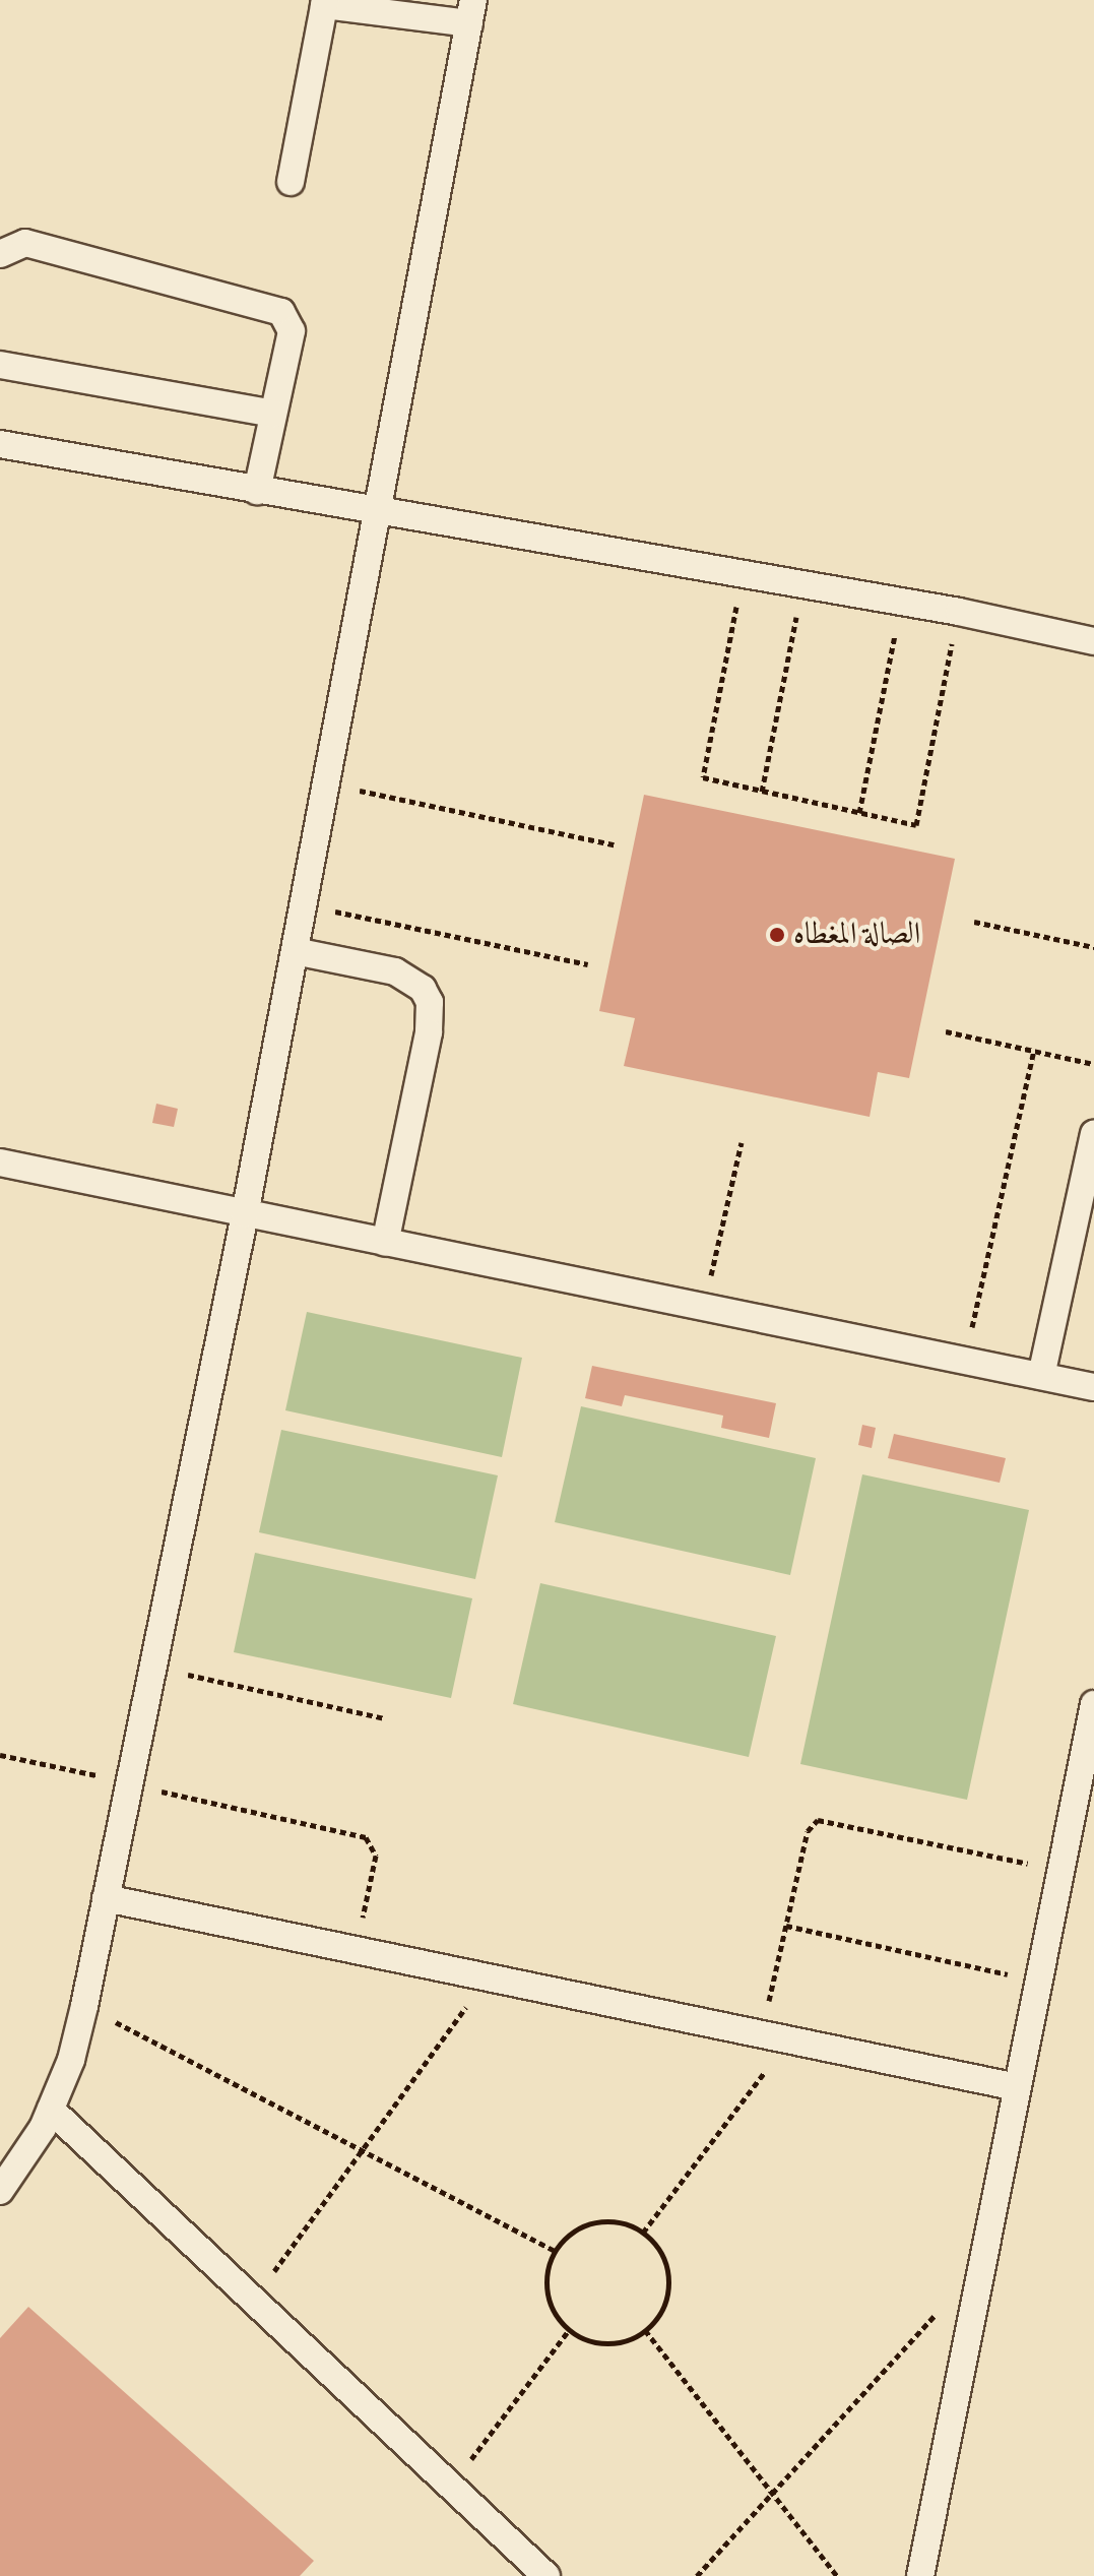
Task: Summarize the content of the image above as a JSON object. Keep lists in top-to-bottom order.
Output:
{
  "places": ["الصالة المغطاه"]
}
